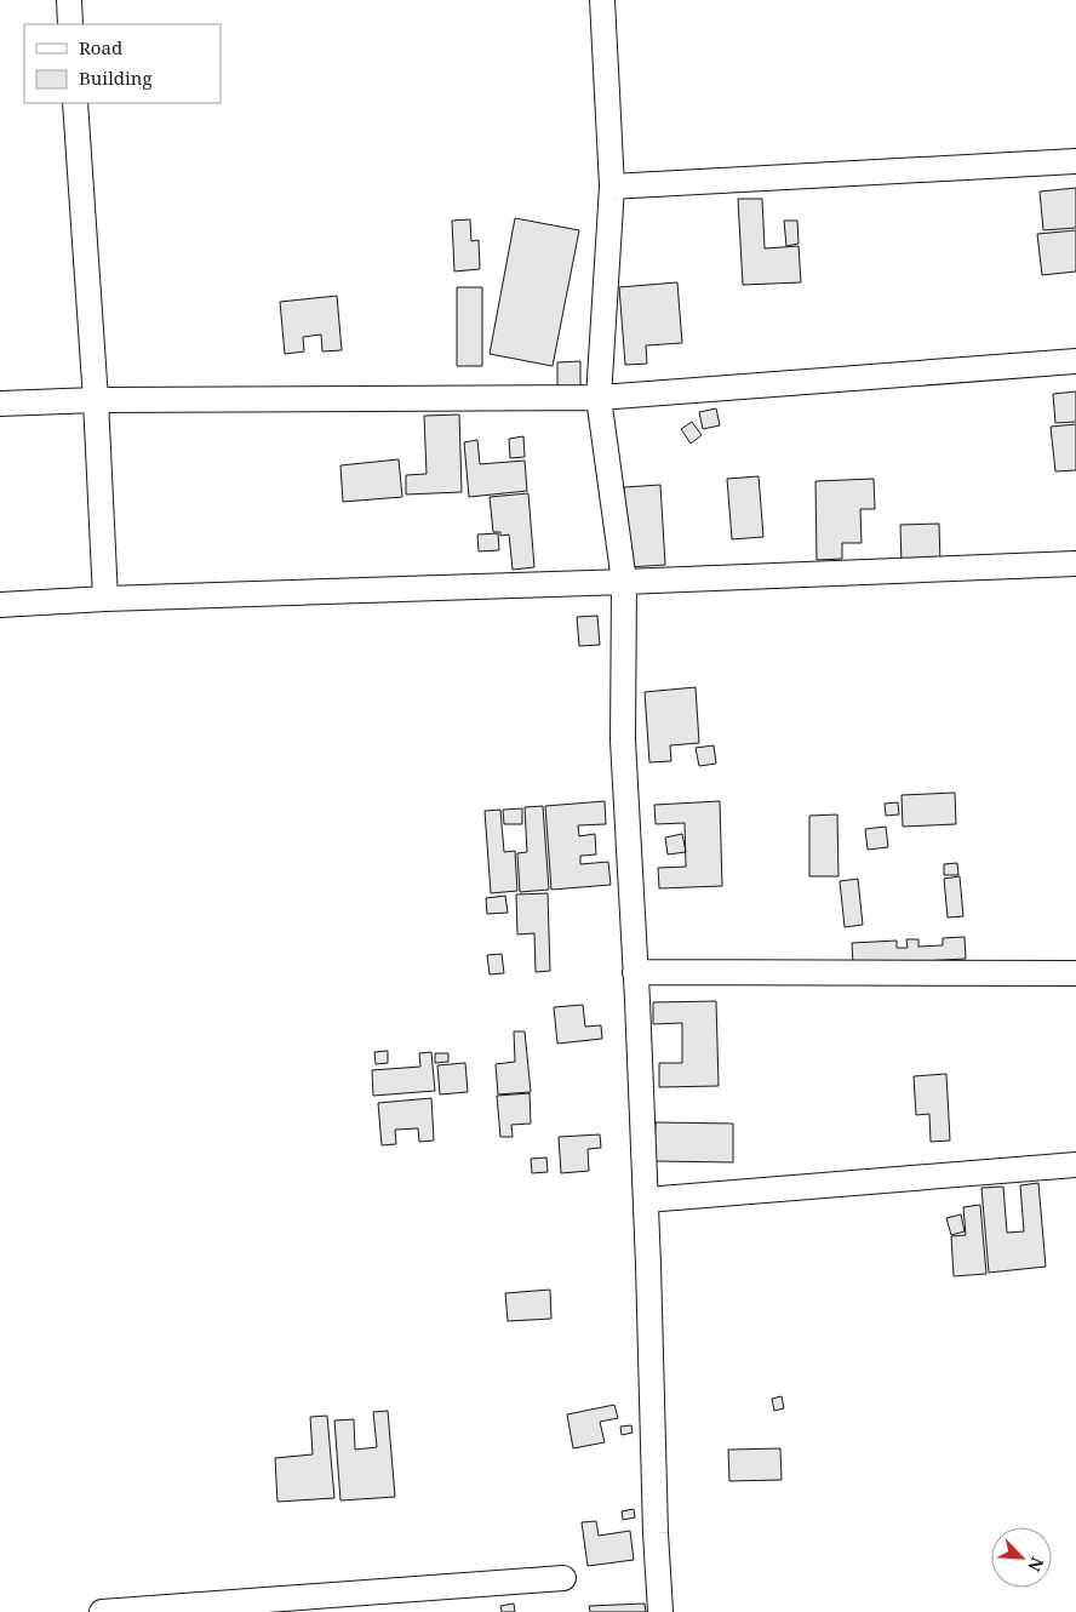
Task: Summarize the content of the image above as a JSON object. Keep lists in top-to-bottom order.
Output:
{
  "legend": ["Road", "Building"],
  "north": "bottom right"
}
